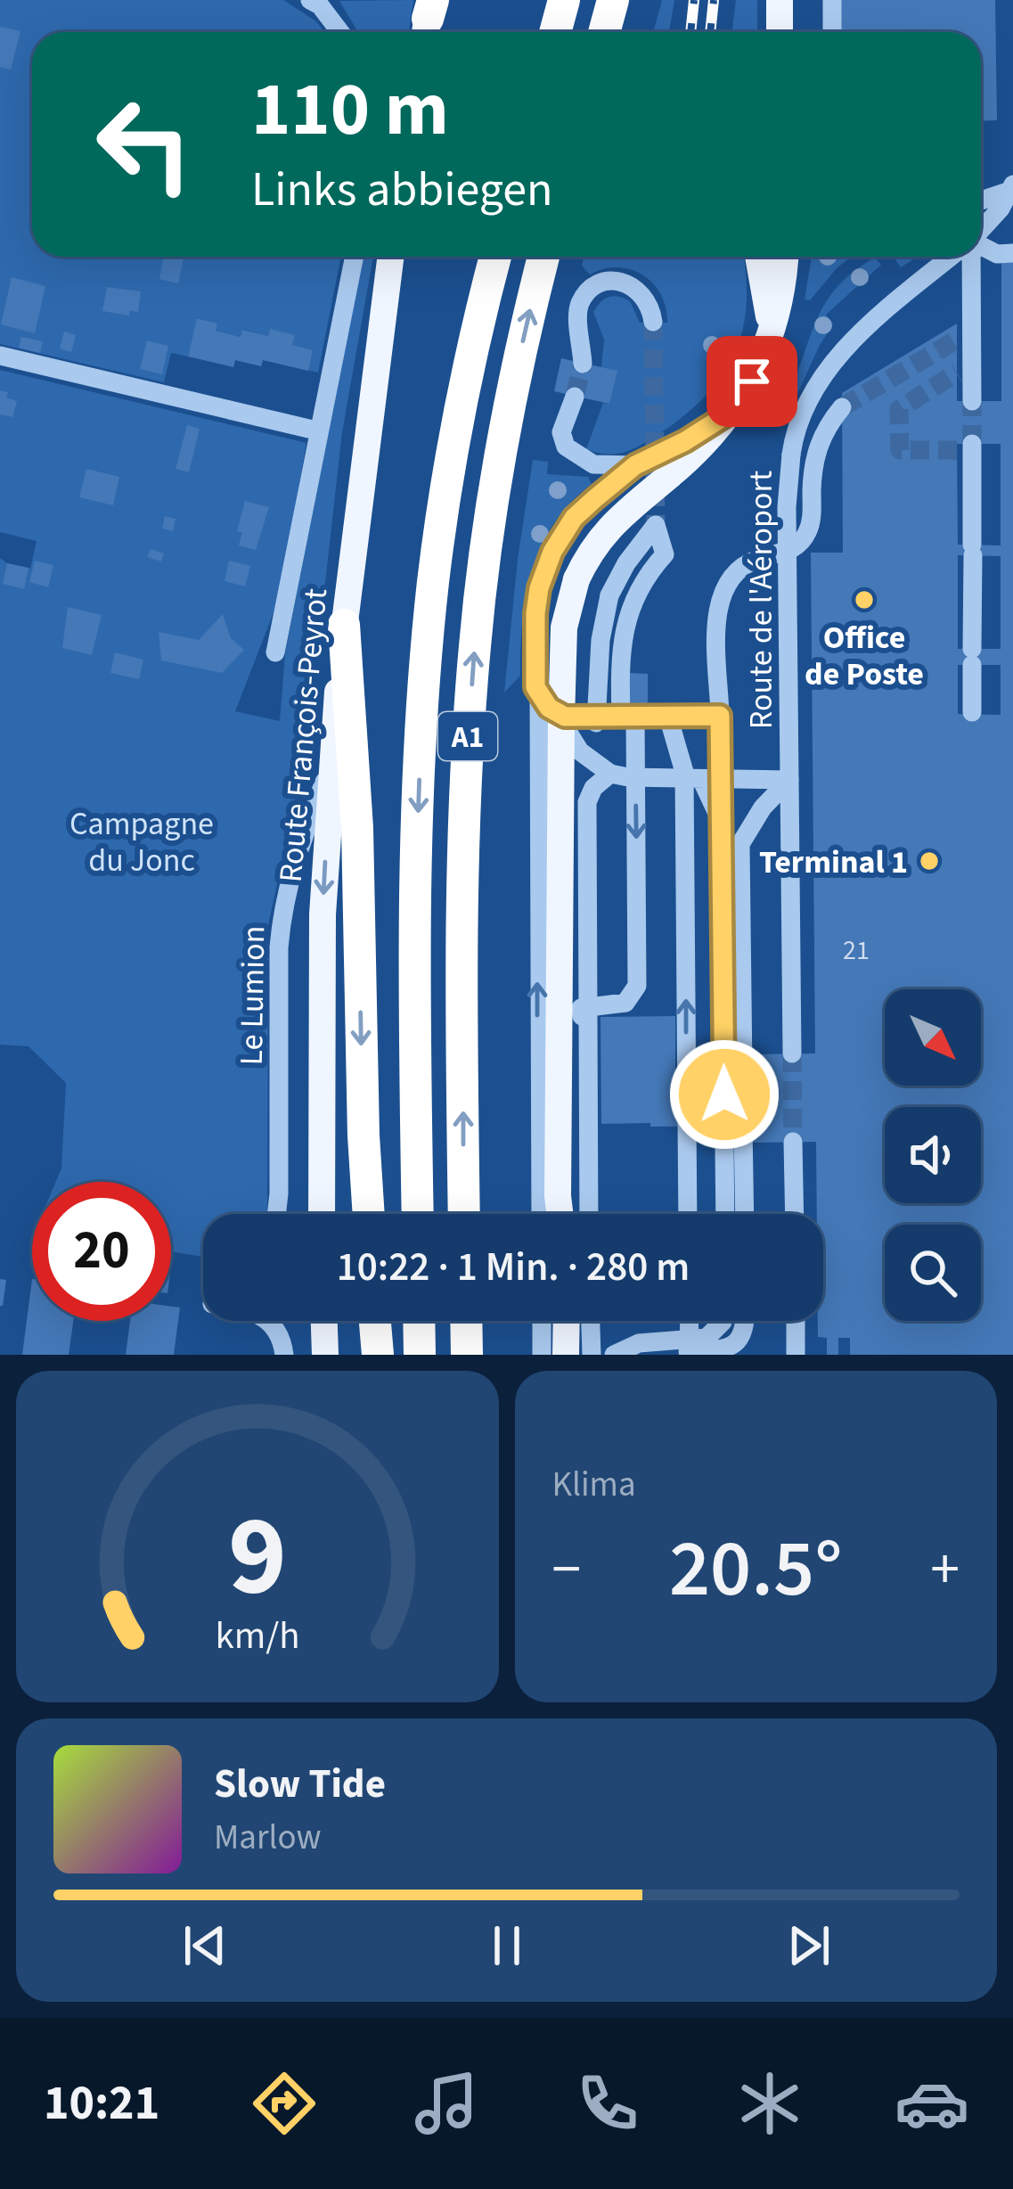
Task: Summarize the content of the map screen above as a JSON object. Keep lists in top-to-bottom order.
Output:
{
  "streets": {
    "highway": ["A1"],
    "main road": ["Route François-Peyrot"],
    "street": ["Route de l'Aéroport", "Le Lumion"]
  },
  "crossings": [
    ["Route François-Peyrot", "Le Lumion"]
  ],
  "parks": ["Campagne du Jonc"],
  "places": ["Office de Poste", "Terminal 1"],
  "house_numbers": ["21"],
  "north": "bottom right",
  "page": {
    "turn": ["110 m", "Links abbiegen"],
    "limit": "20",
    "trip": "10:22 · 1 Min. · 280 m",
    "tile": "Klima",
    "heat": ["−", "20.5°", "+"],
    "song": ["Slow Tide", "Marlow"],
    "tabs": "10:21",
    "gauge": ["9", "km/h"]
  }
}
